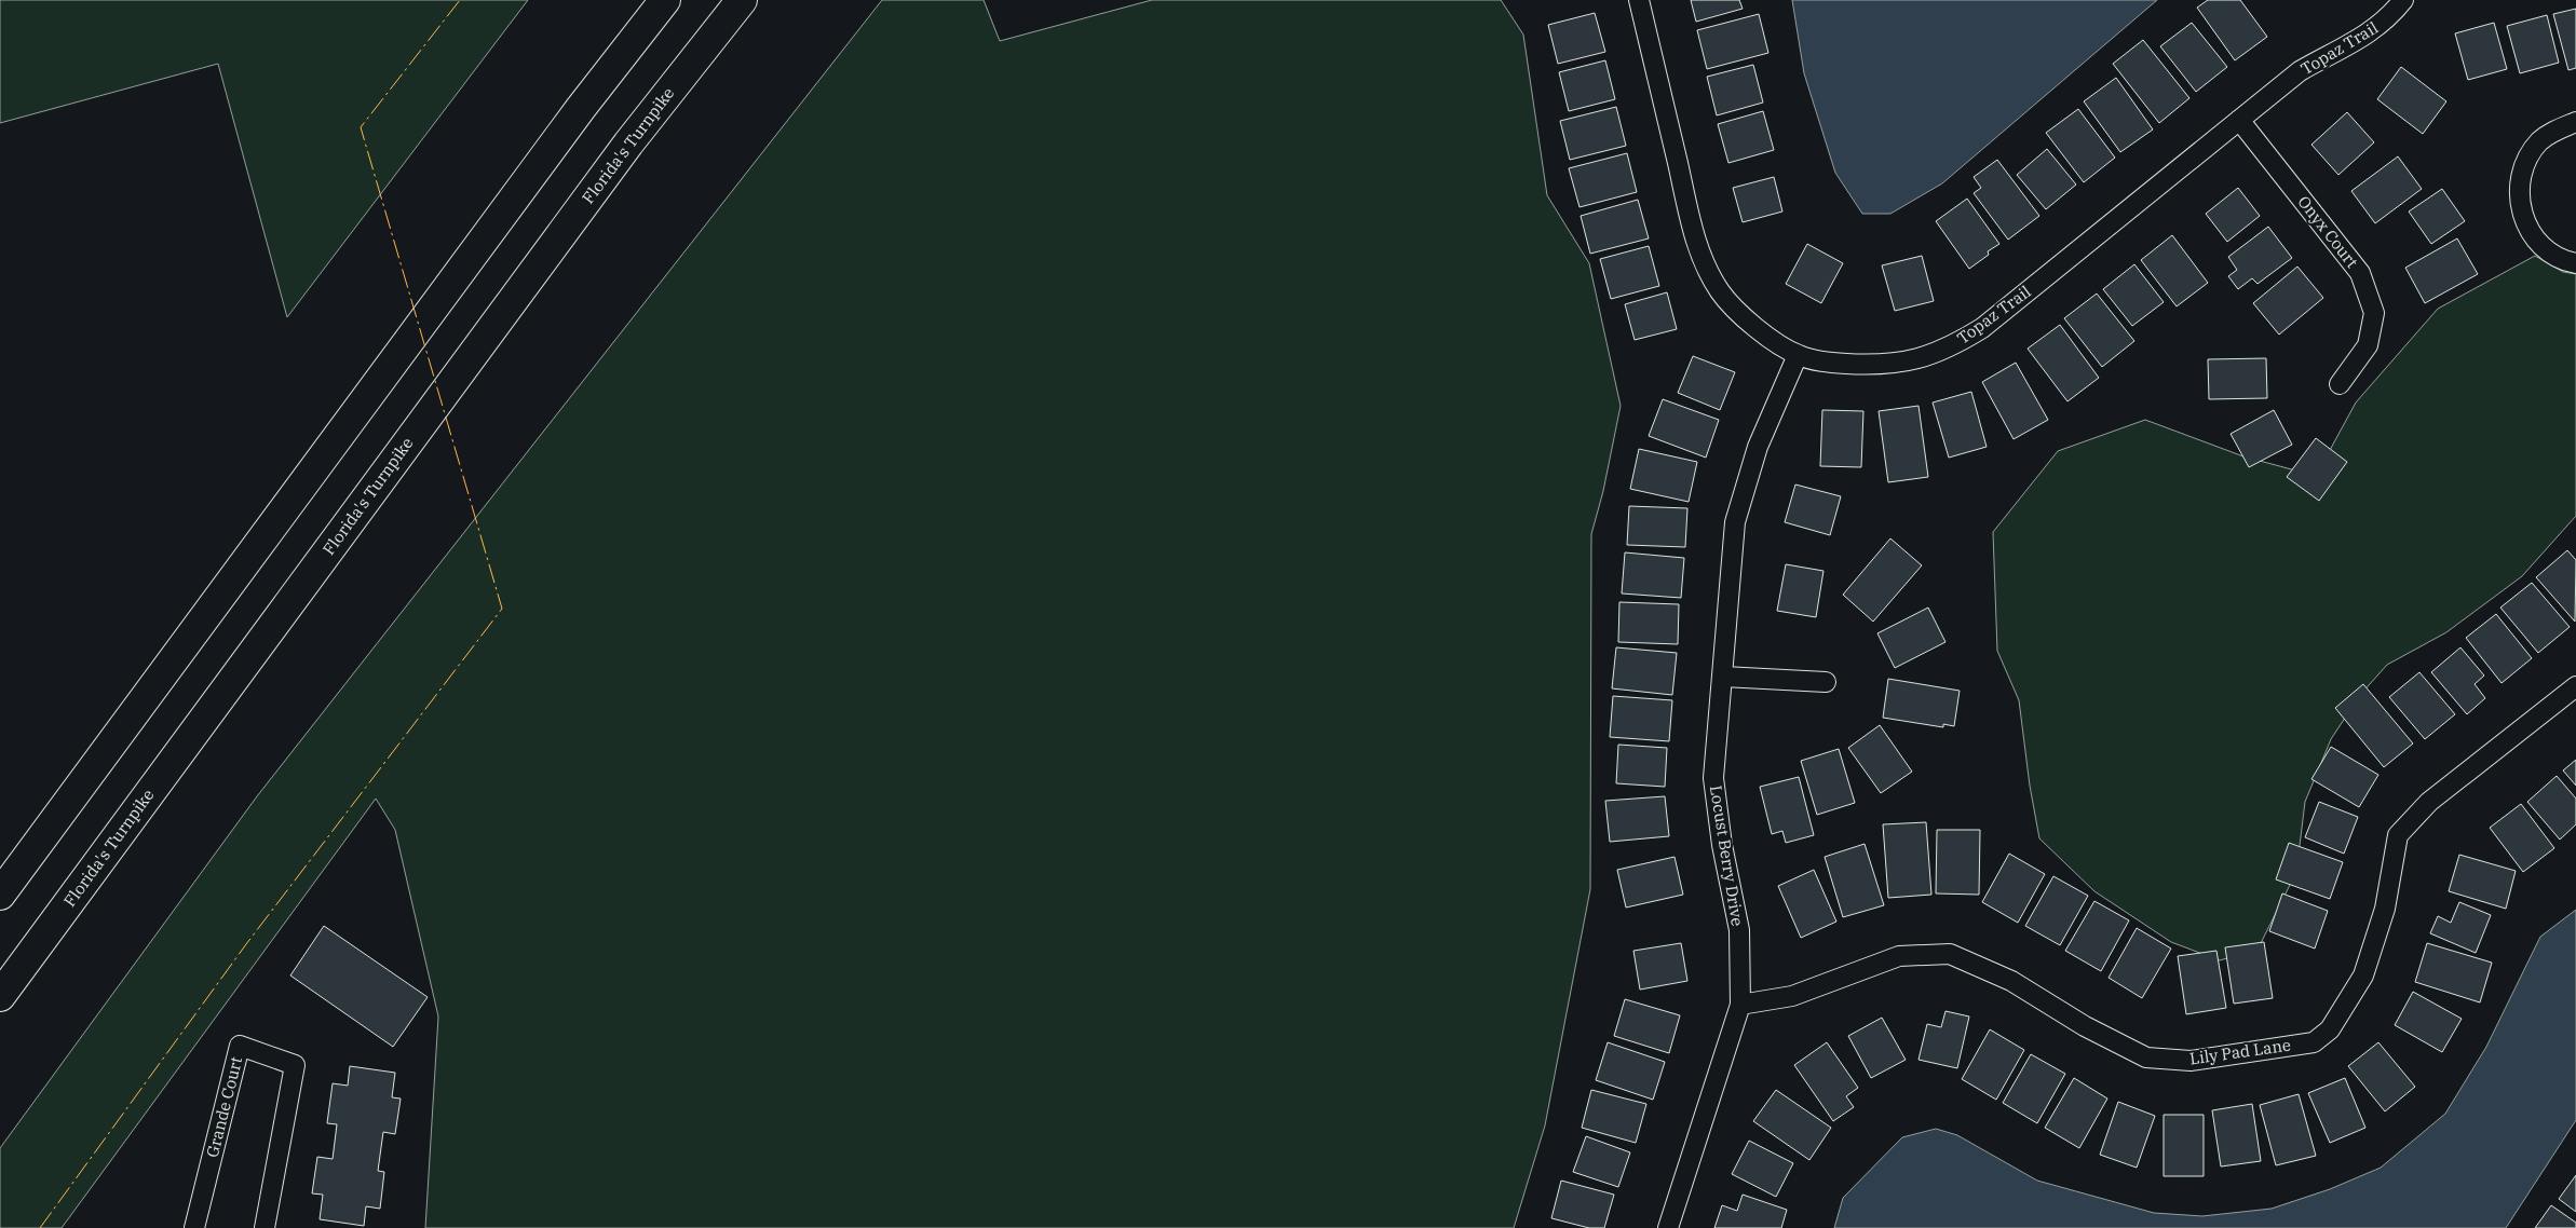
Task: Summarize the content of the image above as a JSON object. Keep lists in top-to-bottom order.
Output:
{
  "streets": {
    "highway": ["Florida's Turnpike"],
    "street": [
      "Topaz Trail",
      "Onyx Court",
      "Locust Berry Drive",
      "Lily Pad Lane",
      "Grande Court"
    ]
  },
  "crossings": [
    ["Topaz Trail", "Onyx Court"],
    ["Topaz Trail", "Locust Berry Drive"],
    ["Locust Berry Drive", "Lily Pad Lane"]
  ]
}
